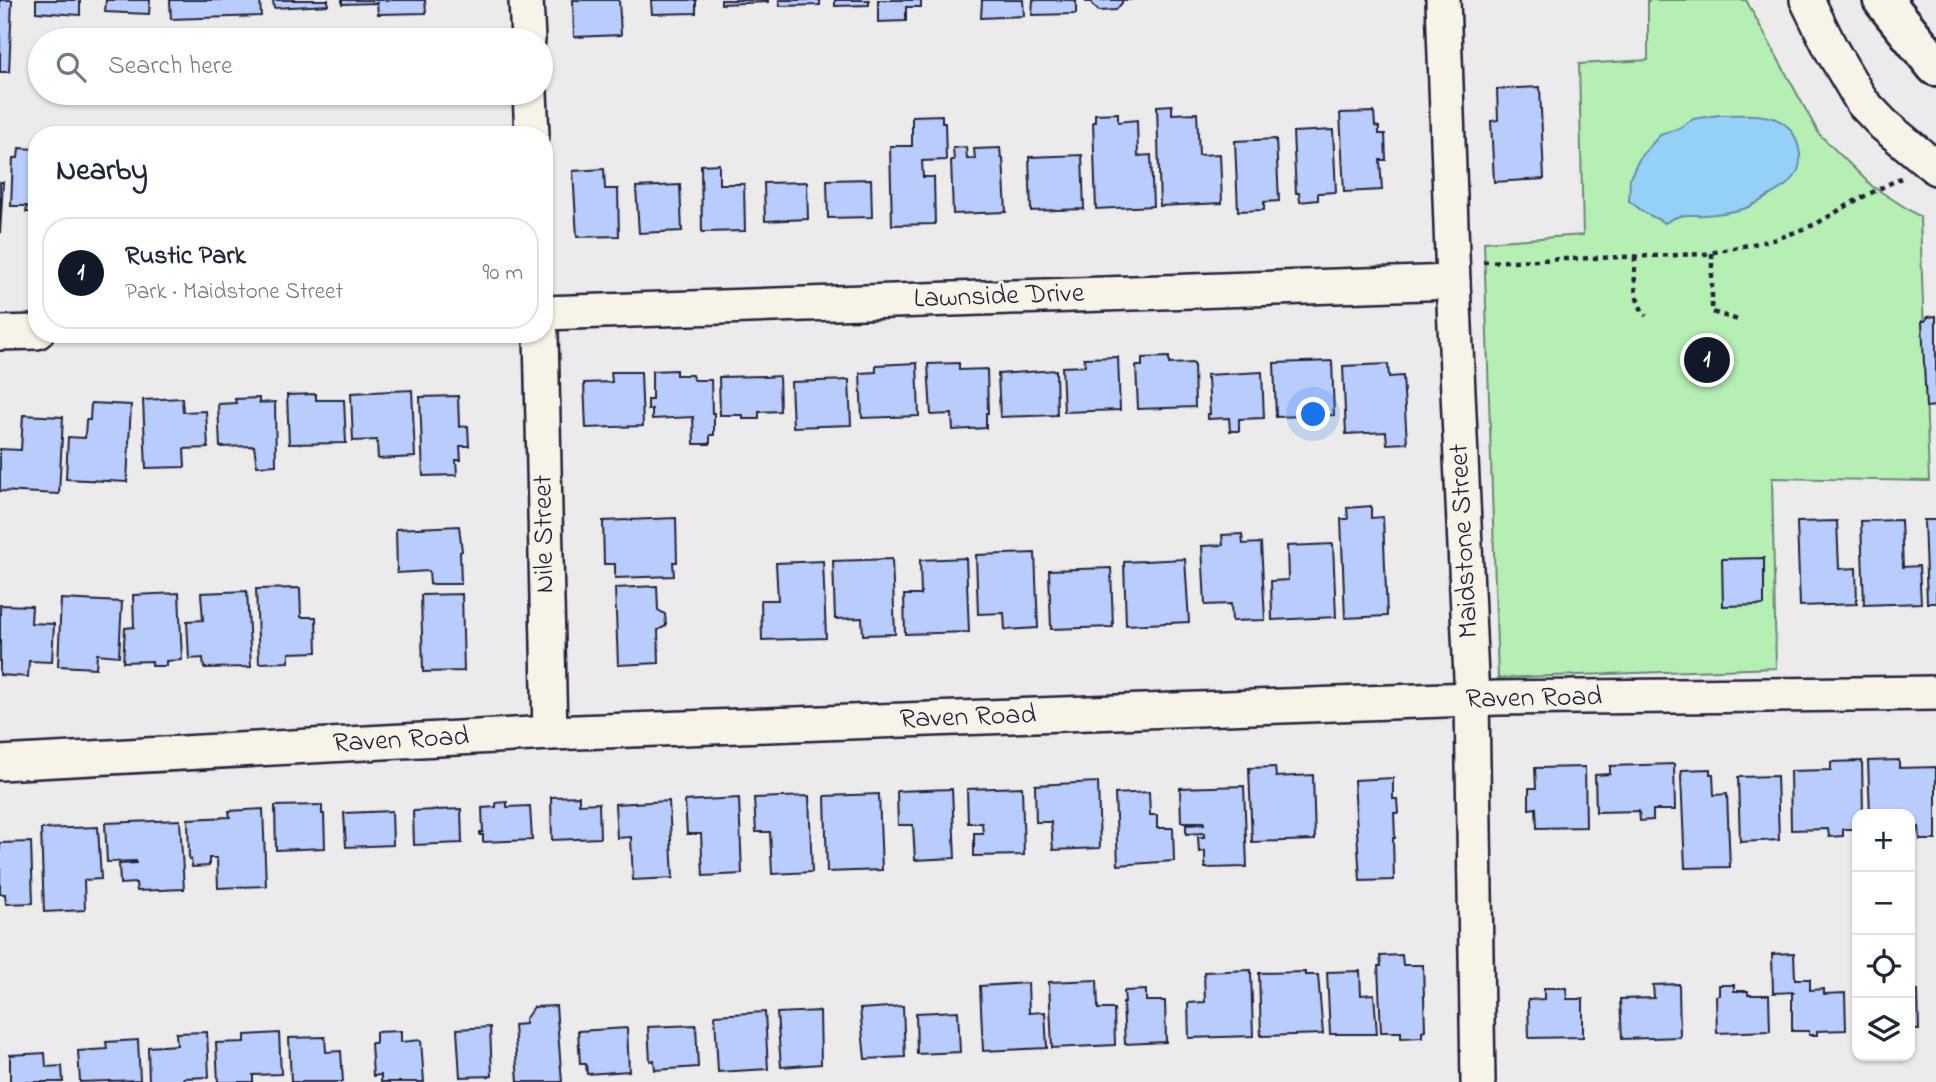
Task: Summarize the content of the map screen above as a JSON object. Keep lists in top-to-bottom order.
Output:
{
  "streets": {
    "street": [
      "Lawnside Drive",
      "Nile Street",
      "Maidstone Street",
      "Raven Road"
    ]
  },
  "crossings": [
    ["Lawnside Drive", "Maidstone Street"],
    ["Nile Street", "Raven Road"],
    ["Maidstone Street", "Raven Road"]
  ],
  "page": {
    "search": "Search here",
    "heading": "Nearby",
    "list": [
      {
        "mark": "1",
        "name": "Rustic Park",
        "note": "Park · Maidstone Street",
        "value": "90 m"
      }
    ],
    "pins": "1",
    "map_buttons": ["+", "−"]
  }
}
